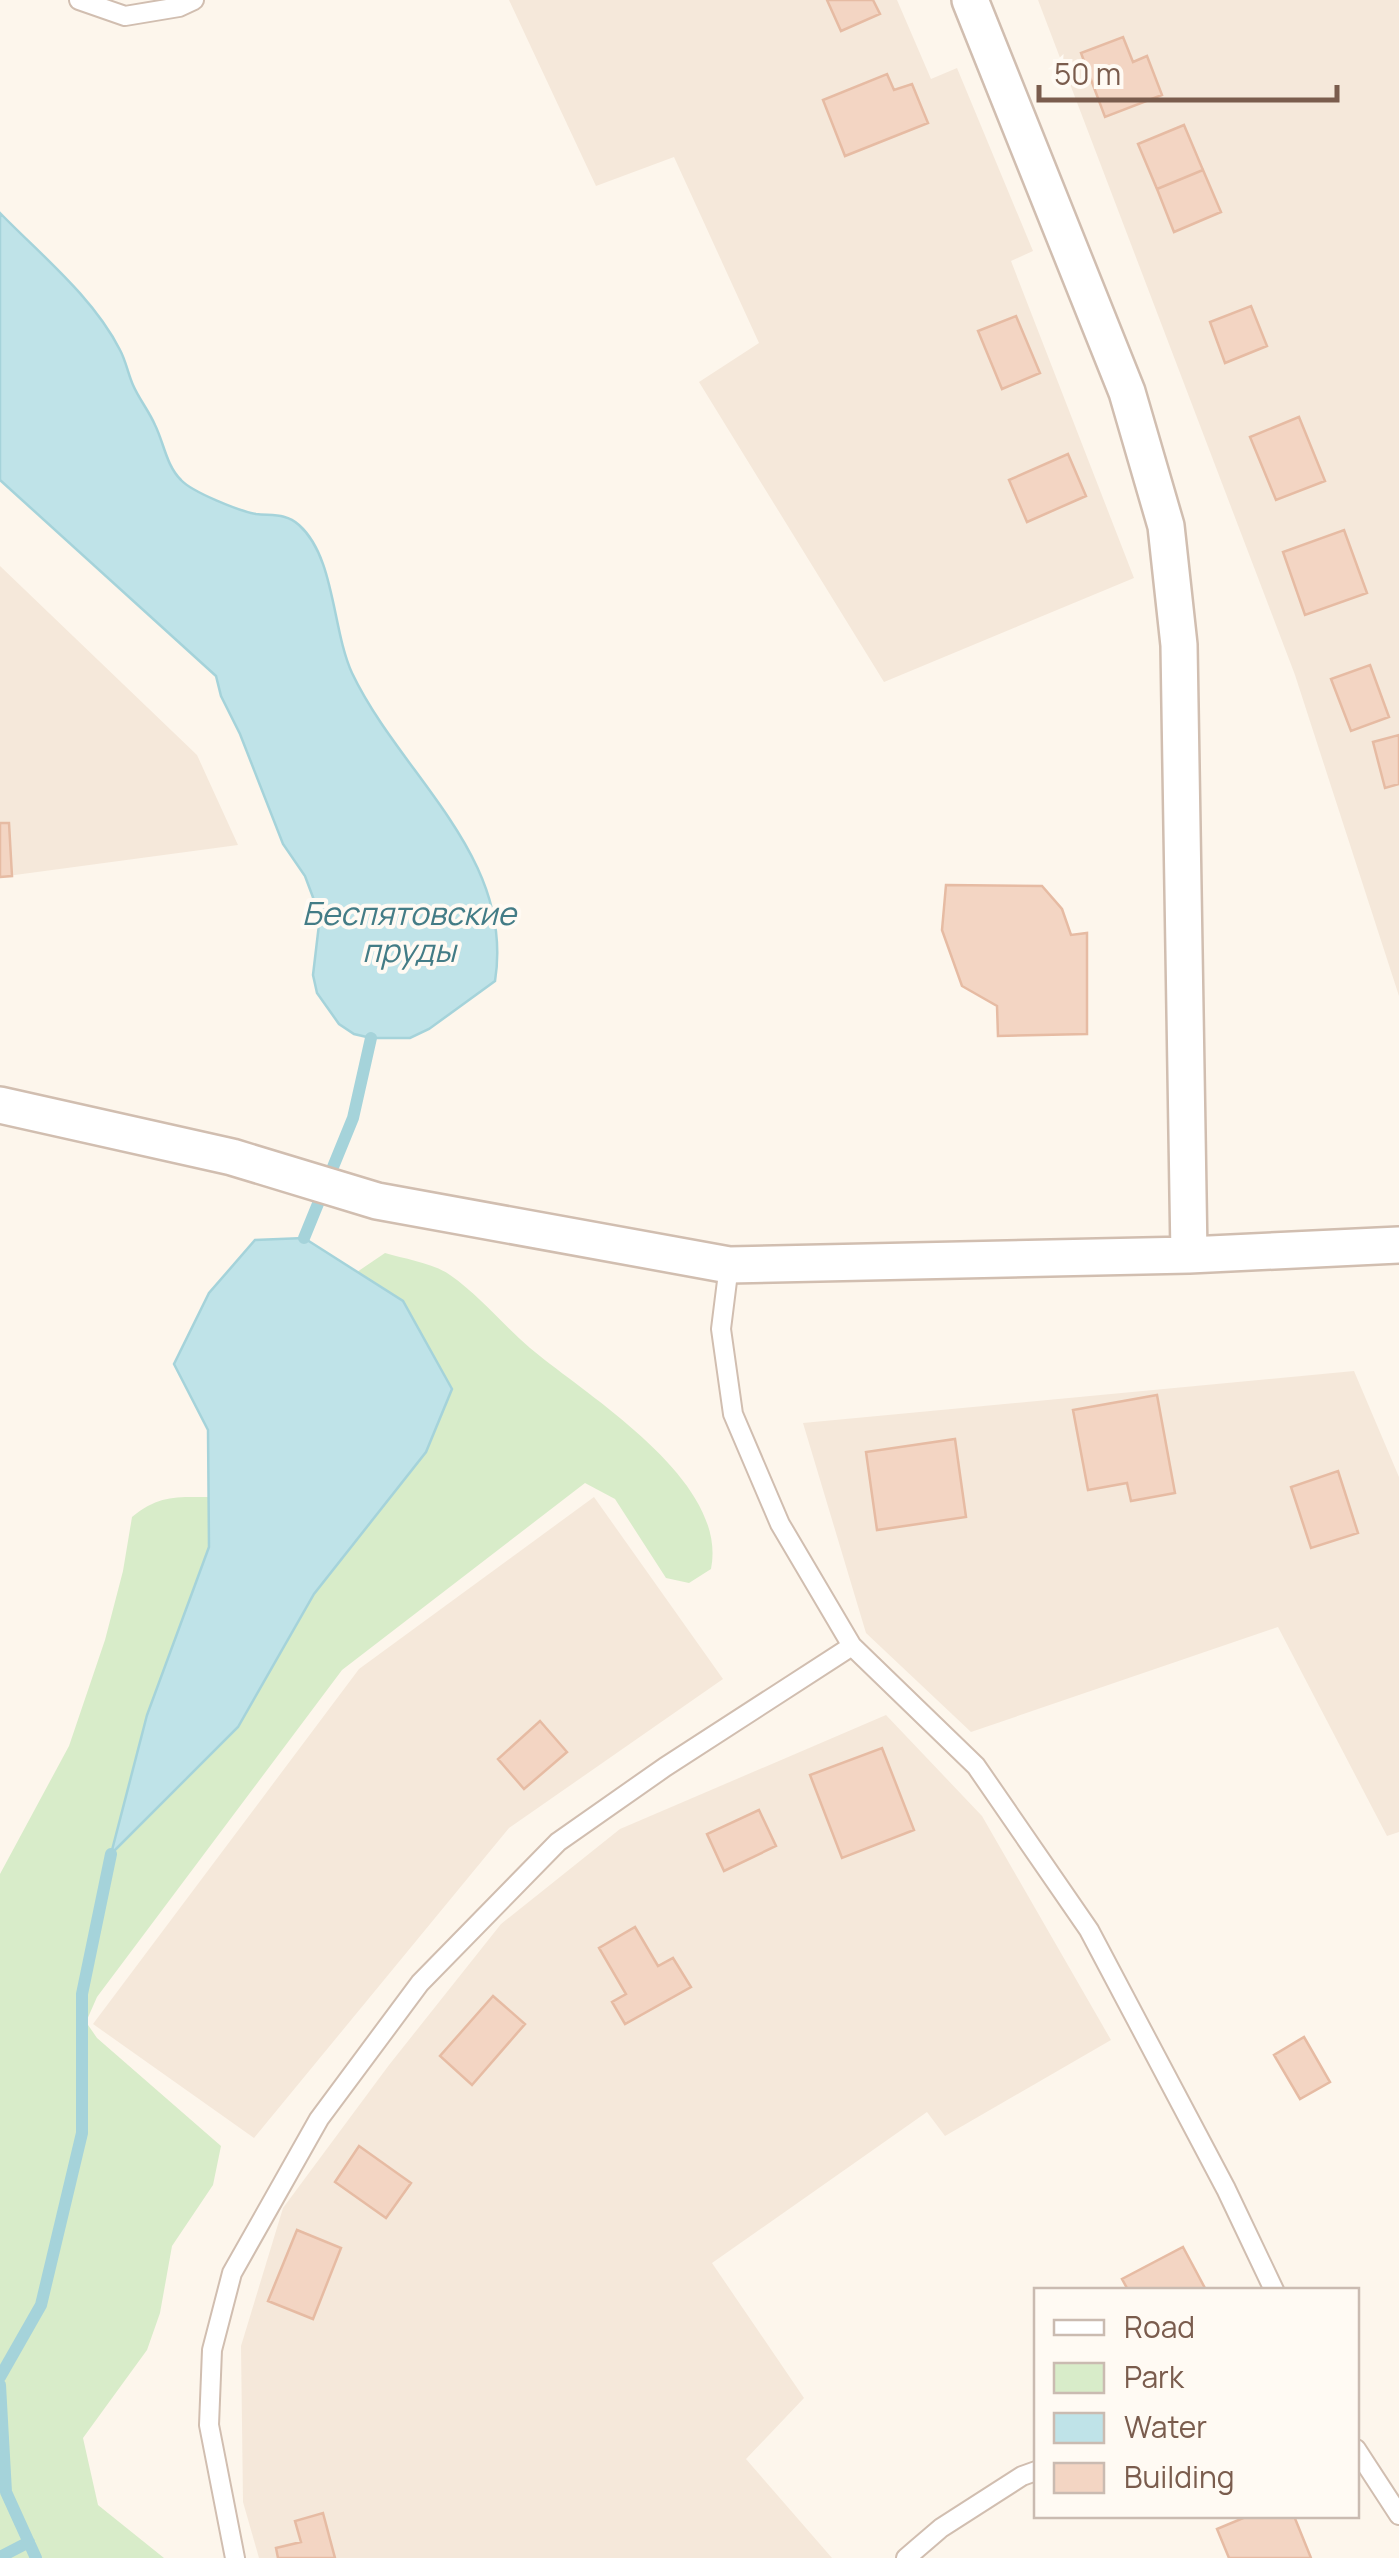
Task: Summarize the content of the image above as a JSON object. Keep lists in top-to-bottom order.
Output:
{
  "water": ["Беспятовские пруды"],
  "legend": [
    "Road",
    "Park",
    "Water",
    "Building"
  ],
  "scale_bar": "50 m"
}
